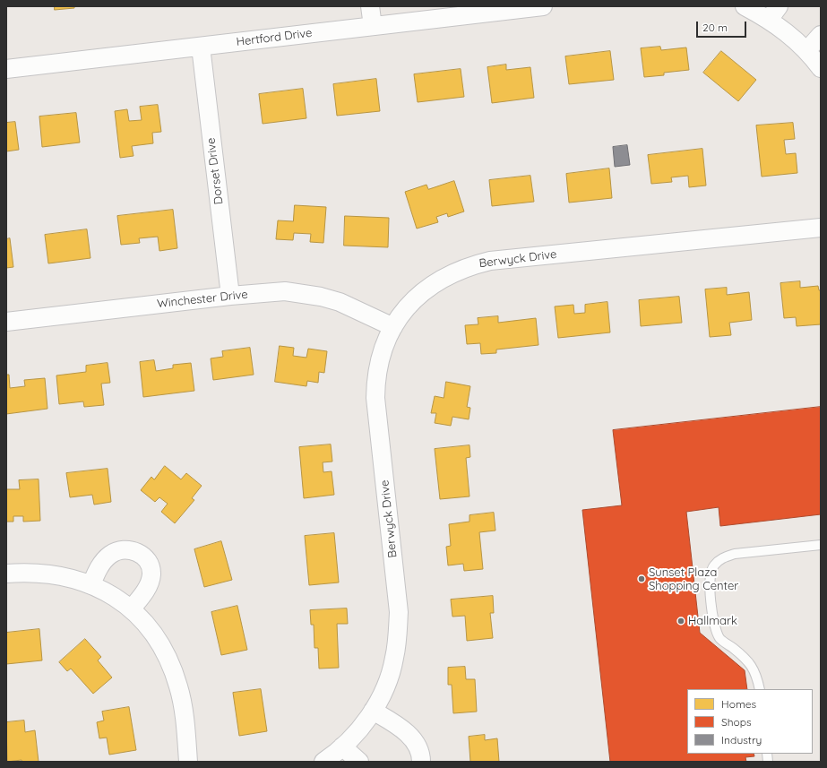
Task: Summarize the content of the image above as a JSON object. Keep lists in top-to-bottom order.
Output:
{
  "streets": {
    "street": [
      "Hertford Drive",
      "Dorset Drive",
      "Berwyck Drive",
      "Winchester Drive"
    ]
  },
  "crossings": [
    ["Hertford Drive", "Dorset Drive"],
    ["Dorset Drive", "Winchester Drive"],
    ["Berwyck Drive", "Winchester Drive"]
  ],
  "places": ["Sunset Plaza Shopping Center", "Hallmark"],
  "legend": ["Homes", "Shops", "Industry"],
  "scale_bar": "20 m"
}
